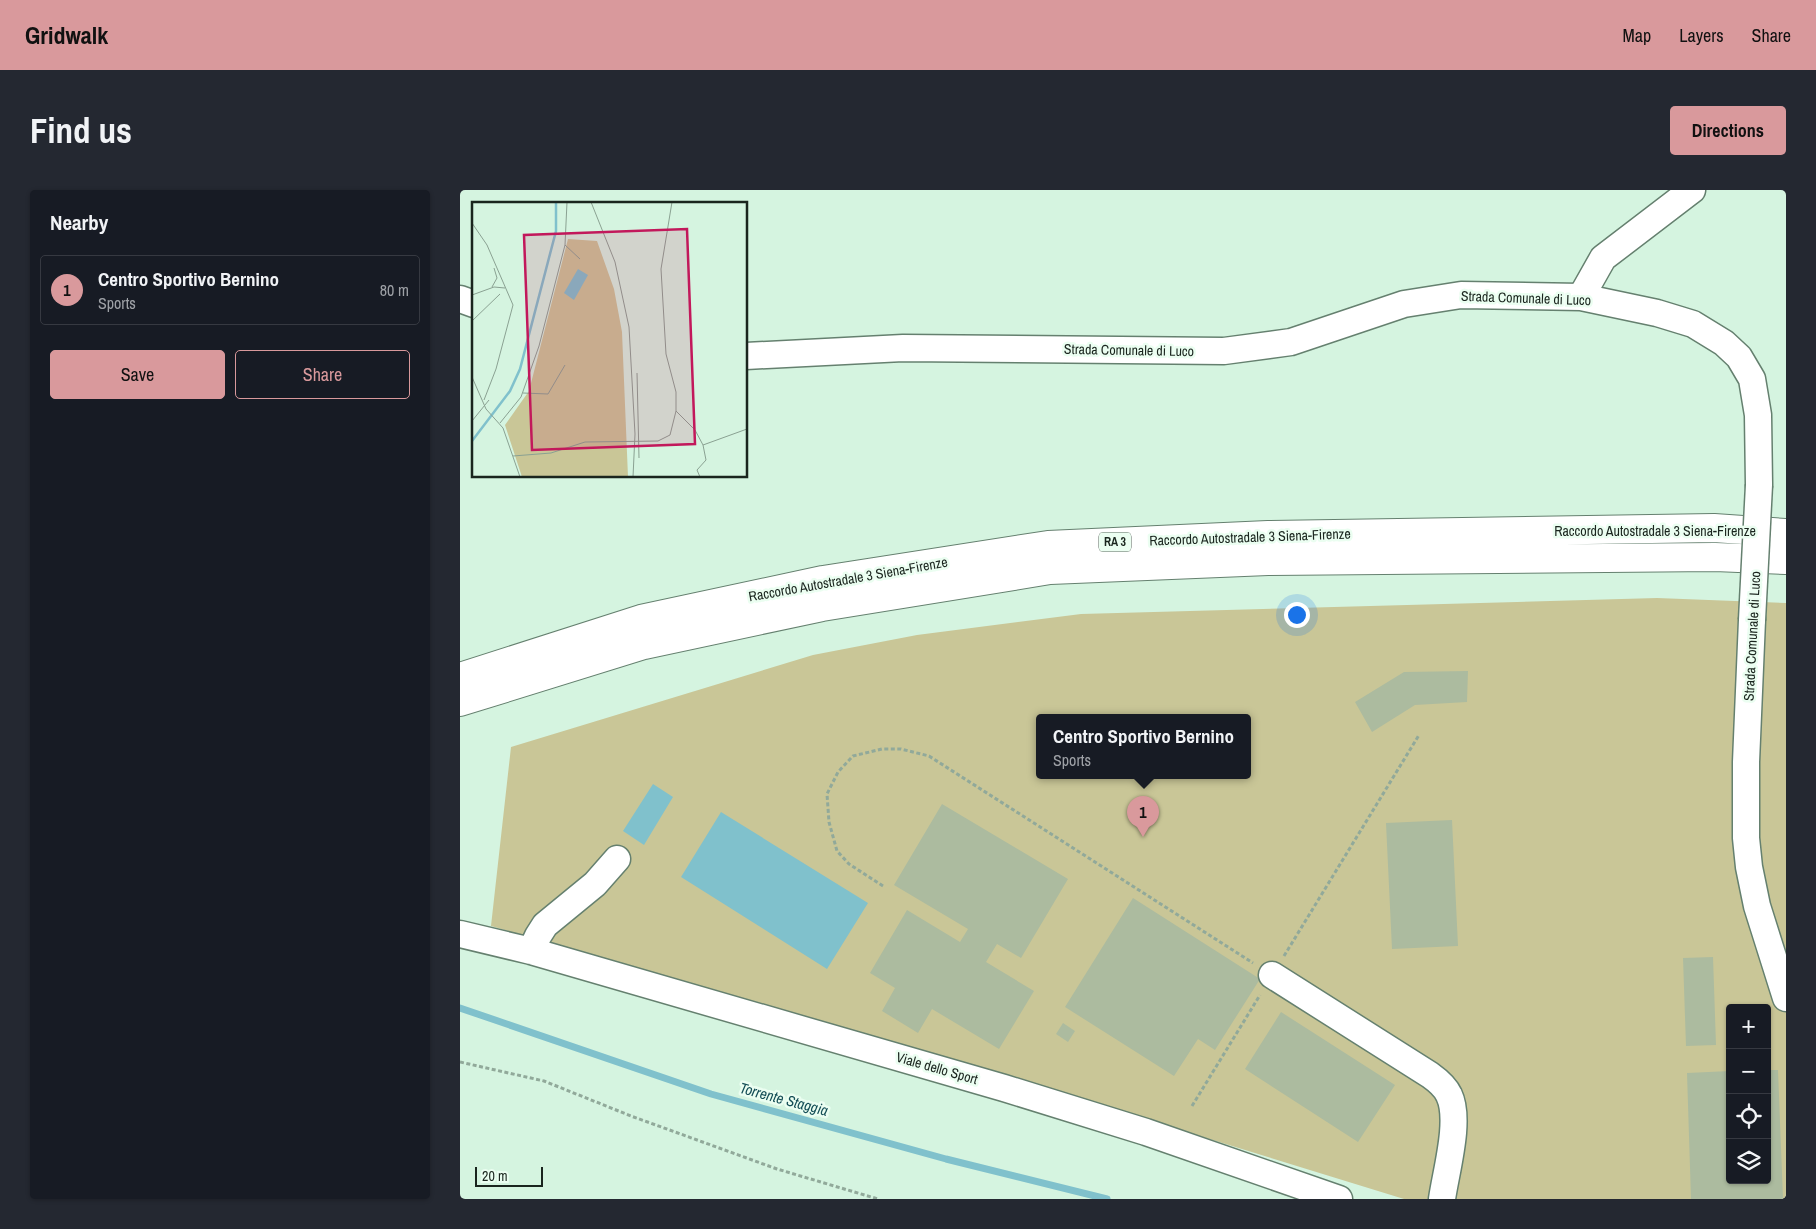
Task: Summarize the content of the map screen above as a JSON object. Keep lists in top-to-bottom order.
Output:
{
  "streets": {
    "highway": ["Raccordo Autostradale 3 Siena-Firenze", "RA 3"],
    "street": ["Strada Comunale di Luco", "Viale dello Sport"]
  },
  "water": ["Torrente Staggia"],
  "scale_bar": "20 m",
  "page": {
    "header": "Gridwalk",
    "nav": ["Map", "Layers", "Share"],
    "buttons": [
      "Directions",
      ["Save", "Share"]
    ],
    "title": "Find us",
    "heading": "Nearby",
    "list": [
      {
        "mark": "1",
        "name": "Centro Sportivo Bernino",
        "note": "Sports",
        "value": "80 m"
      }
    ],
    "popup": ["Centro Sportivo Bernino", "Sports"],
    "pins": "1",
    "map_buttons": ["+", "−"],
    "scale": "20 m"
  }
}
